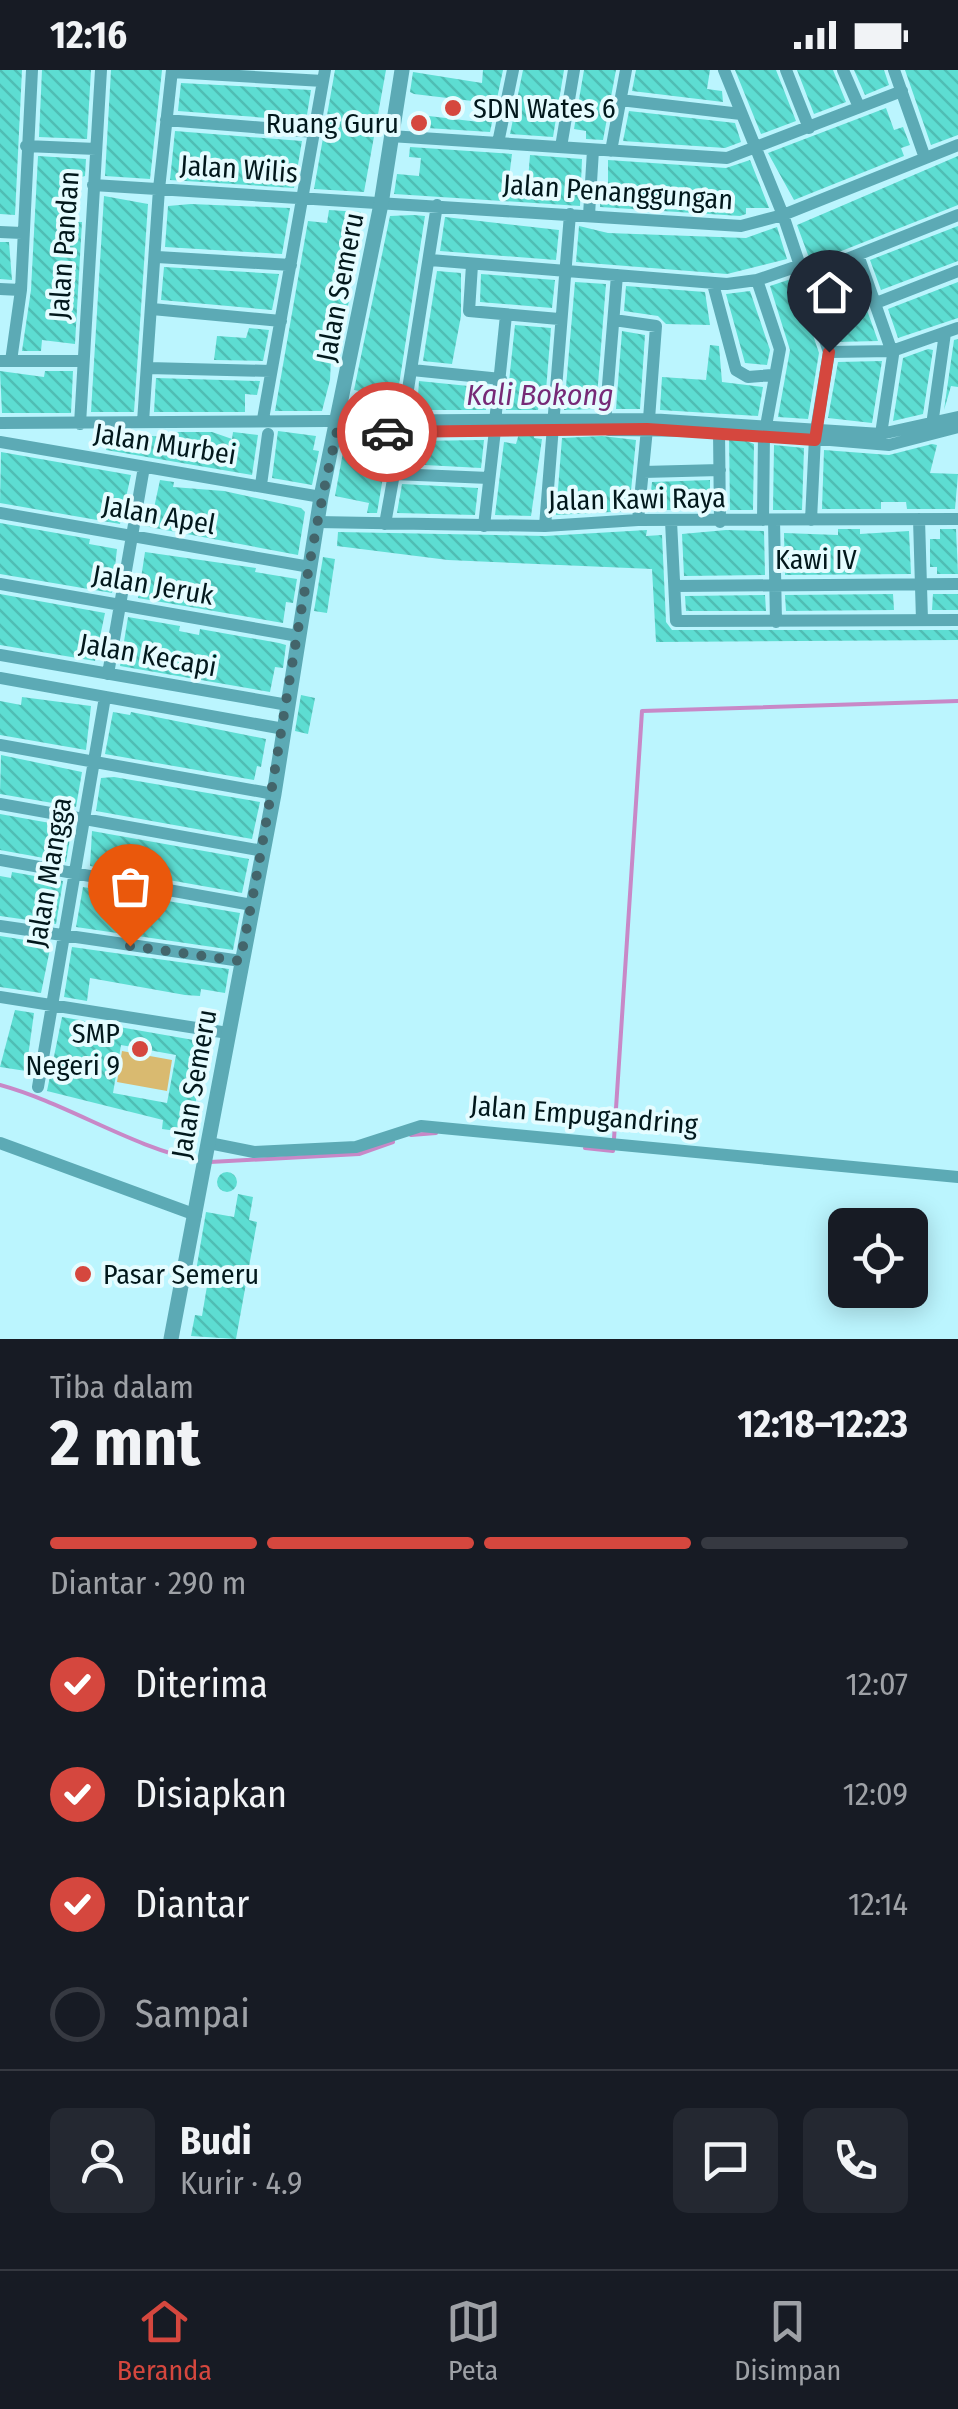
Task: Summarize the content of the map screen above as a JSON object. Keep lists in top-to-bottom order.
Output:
{
  "streets": {
    "street": [
      "Jalan Wilis",
      "Jalan Penanggungan",
      "Jalan Pandan",
      "Jalan Semeru",
      "Jalan Murbei",
      "Jalan Kawi Raya",
      "Jalan Apel",
      "Kawi IV",
      "Jalan Jeruk",
      "Jalan Kecapi",
      "Jalan Mangga",
      "Jalan Empugandring"
    ]
  },
  "crossings": [
    ["Jalan Wilis", "Jalan Penanggungan"],
    ["Jalan Wilis", "Jalan Pandan"],
    ["Jalan Wilis", "Jalan Semeru"],
    ["Jalan Penanggungan", "Jalan Semeru"],
    ["Jalan Semeru", "Jalan Murbei"],
    ["Jalan Semeru", "Jalan Kawi Raya"],
    ["Jalan Semeru", "Jalan Apel"],
    ["Jalan Semeru", "Jalan Jeruk"],
    ["Jalan Semeru", "Jalan Kecapi"],
    ["Jalan Semeru", "Jalan Empugandring"]
  ],
  "water": ["Kali Bokong"],
  "places": [
    "SDN Wates 6",
    "Ruang Guru",
    "SMP Negeri 9",
    "Pasar Semeru"
  ],
  "page": {
    "status": "12:16",
    "heading": ["2 mnt", "Tiba dalam", "12:18–12:23"],
    "panel": ["Budi", "Kurir · 4.9"],
    "bar": "Diantar · 290 m",
    "list": [
      ["Diterima", "12:07"],
      ["Disiapkan", "12:09"],
      ["Diantar", "12:14"],
      "Sampai"
    ],
    "tabs": ["Beranda", "Peta", "Disimpan"]
  }
}
